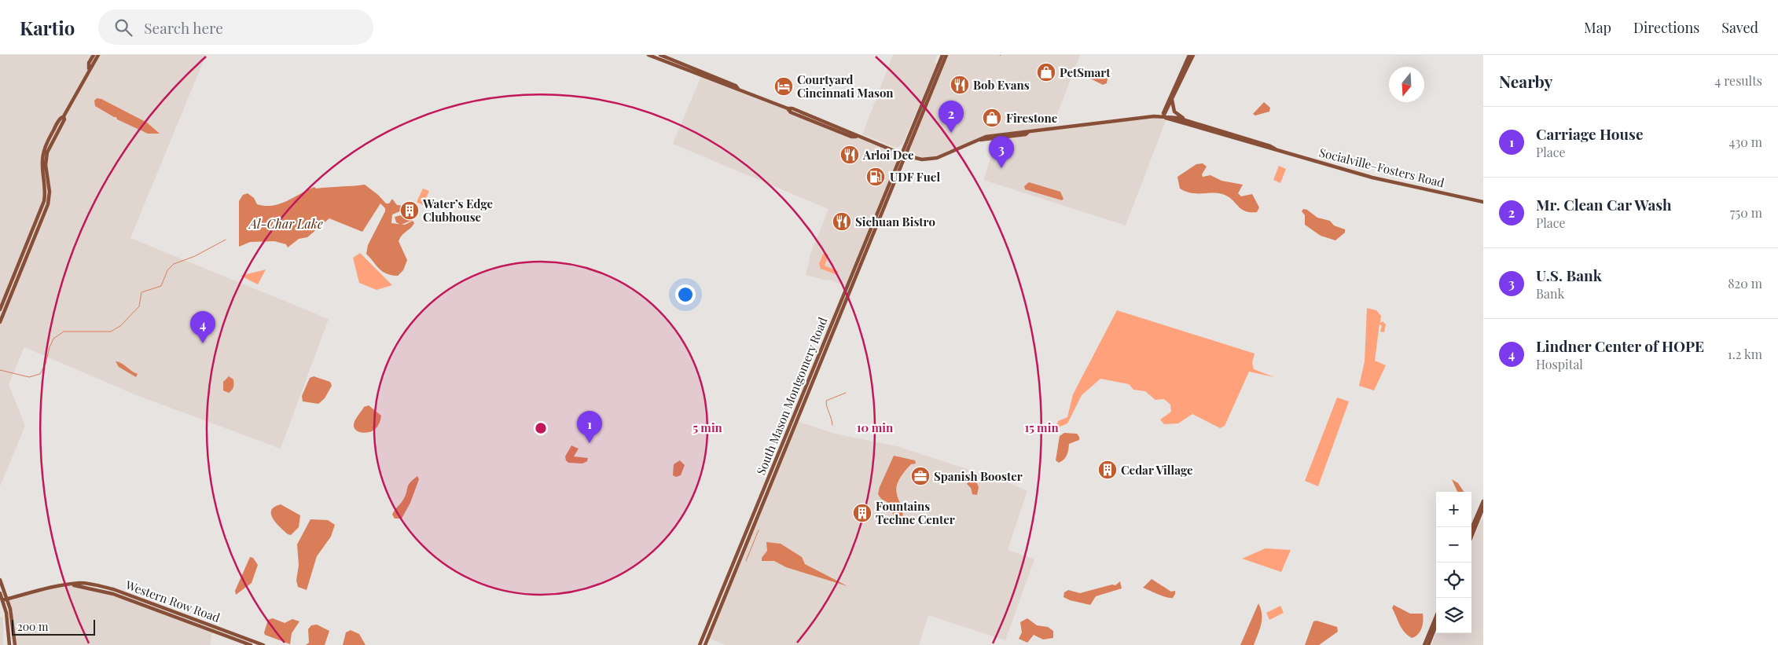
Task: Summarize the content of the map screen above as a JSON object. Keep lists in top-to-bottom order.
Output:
{
  "streets": {
    "main road": ["Socialville–Fosters Road", "South Mason Montgomery Road", "Western Row Road"]
  },
  "crossings": [
    ["Socialville–Fosters Road", "South Mason Montgomery Road"]
  ],
  "water": ["Al-Char Lake"],
  "places": {
    "shop": ["PetSmart", "Firestone"],
    "restaurant": ["Bob Evans", "Arloi Dee", "Sichuan Bistro"],
    "hotel": ["Courtyard Cincinnati Mason"],
    "fuel station": ["UDF Fuel"],
    "building": ["Water’s Edge Clubhouse", "Cedar Village", "Fountains Techne Center"],
    "office": ["Spanish Booster"]
  },
  "scale_bar": "200 m",
  "north": "bottom",
  "page": {
    "header": "Kartio",
    "search": "Search here",
    "nav": ["Map", "Directions", "Saved"],
    "heading": ["Nearby", "4 results"],
    "pins": [
      "2",
      "3",
      "4",
      "1"
    ],
    "list": [
      {
        "mark": "1",
        "name": "Carriage House",
        "note": "Place",
        "value": "430 m"
      },
      {
        "mark": "2",
        "name": "Mr. Clean Car Wash",
        "note": "Place",
        "value": "750 m"
      },
      {
        "mark": "3",
        "name": "U.S. Bank",
        "note": "Bank",
        "value": "820 m"
      },
      {
        "mark": "4",
        "name": "Lindner Center of HOPE",
        "note": "Hospital",
        "value": "1.2 km"
      }
    ],
    "map_buttons": ["+", "−"],
    "scale": "200 m"
  },
  "rings": ["5 min", "10 min", "15 min"]
}
